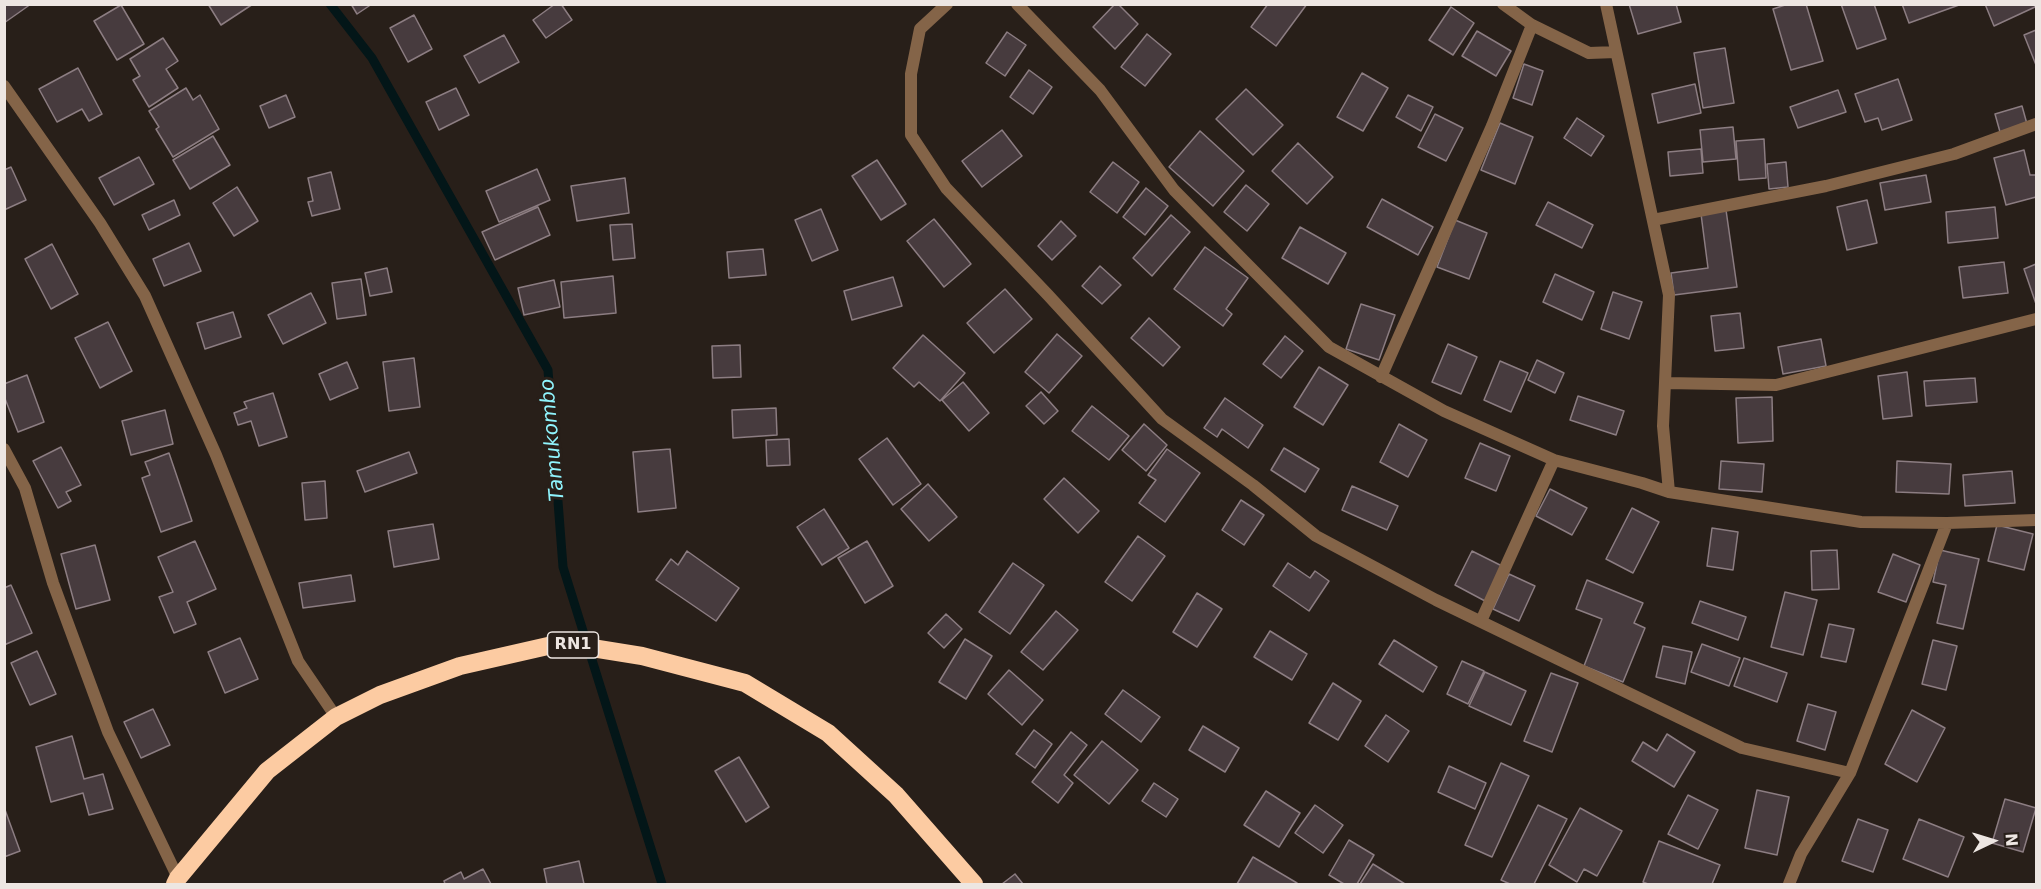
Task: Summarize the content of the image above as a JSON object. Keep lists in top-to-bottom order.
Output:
{
  "streets": {
    "highway": ["RN1"]
  },
  "water": ["Tamukombo"],
  "north": "right"
}
